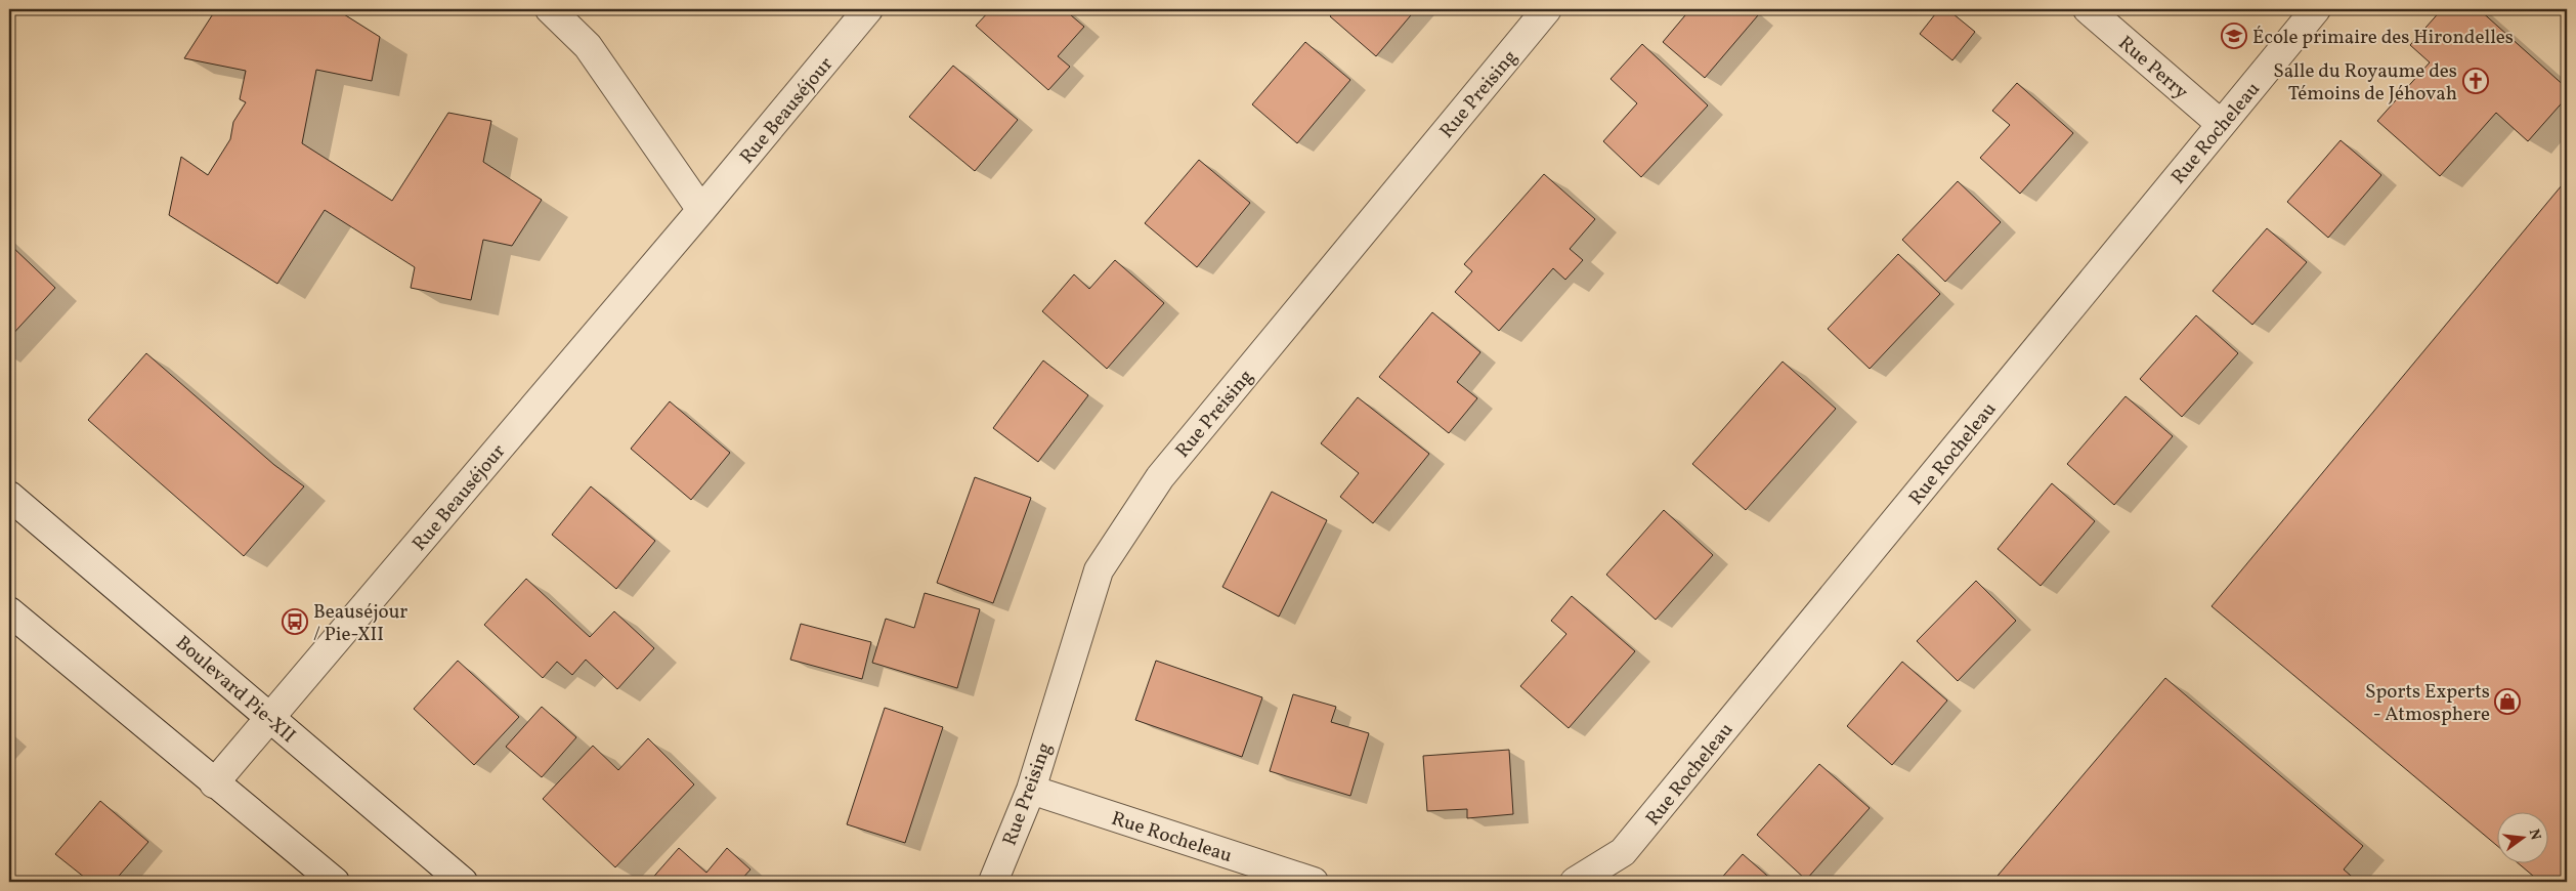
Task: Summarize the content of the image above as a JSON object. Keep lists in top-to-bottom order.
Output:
{
  "streets": {
    "street": [
      "Rue Perry",
      "Rue Preising",
      "Rue Beauséjour",
      "Rue Rocheleau",
      "Boulevard Pie-XII"
    ]
  },
  "crossings": [
    ["Rue Perry", "Rue Rocheleau"],
    ["Rue Preising", "Rue Rocheleau"],
    ["Rue Beauséjour", "Boulevard Pie-XII"]
  ],
  "places": {
    "school or university": ["École primaire des Hirondelles"],
    "church": ["Salle du Royaume des Témoins de Jéhovah"],
    "bus stop": ["Beauséjour / Pie-XII"],
    "shop": ["Sports Experts - Atmosphere"]
  },
  "north": "right"
}
